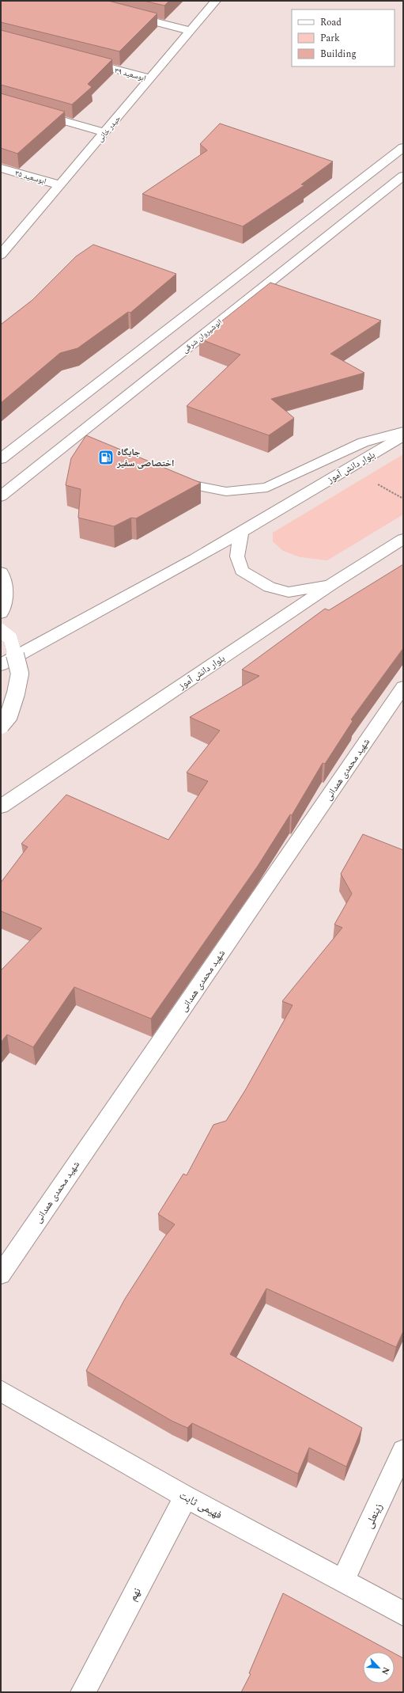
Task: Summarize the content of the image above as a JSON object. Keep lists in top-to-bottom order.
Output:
{
  "streets": {
    "street": [
      "ابوسعید ۳۹",
      "حیدر خانی",
      "ابوسعید ۳۵",
      "انوشیروان شرقی",
      "بلوار دانش آموز",
      "شهید محمدی همدانی",
      "فهیمی ثابت",
      "زینعلی",
      "نهم"
    ]
  },
  "crossings": [
    ["ابوسعید ۳۹", "حیدر خانی"],
    ["حیدر خانی", "ابوسعید ۳۵"],
    ["فهیمی ثابت", "زینعلی"],
    ["فهیمی ثابت", "نهم"]
  ],
  "places": {
    "fuel station": ["جایگاه اختصاصی سفیر"]
  },
  "legend": ["Road", "Park", "Building"],
  "north": "bottom right"
}
